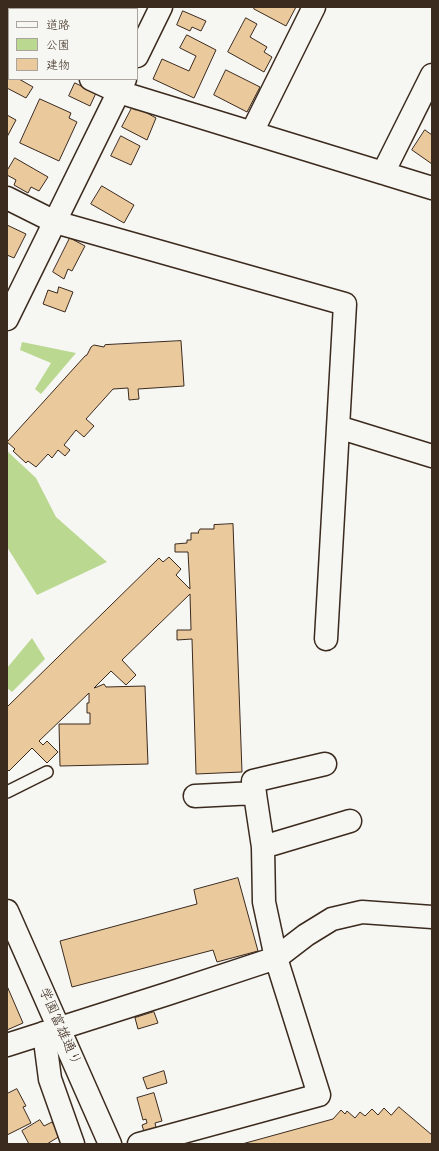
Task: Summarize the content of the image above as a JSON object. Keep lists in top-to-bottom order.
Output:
{
  "streets": {
    "street": ["学園富雄通り"]
  },
  "legend": ["道路", "公園", "建物"]
}
